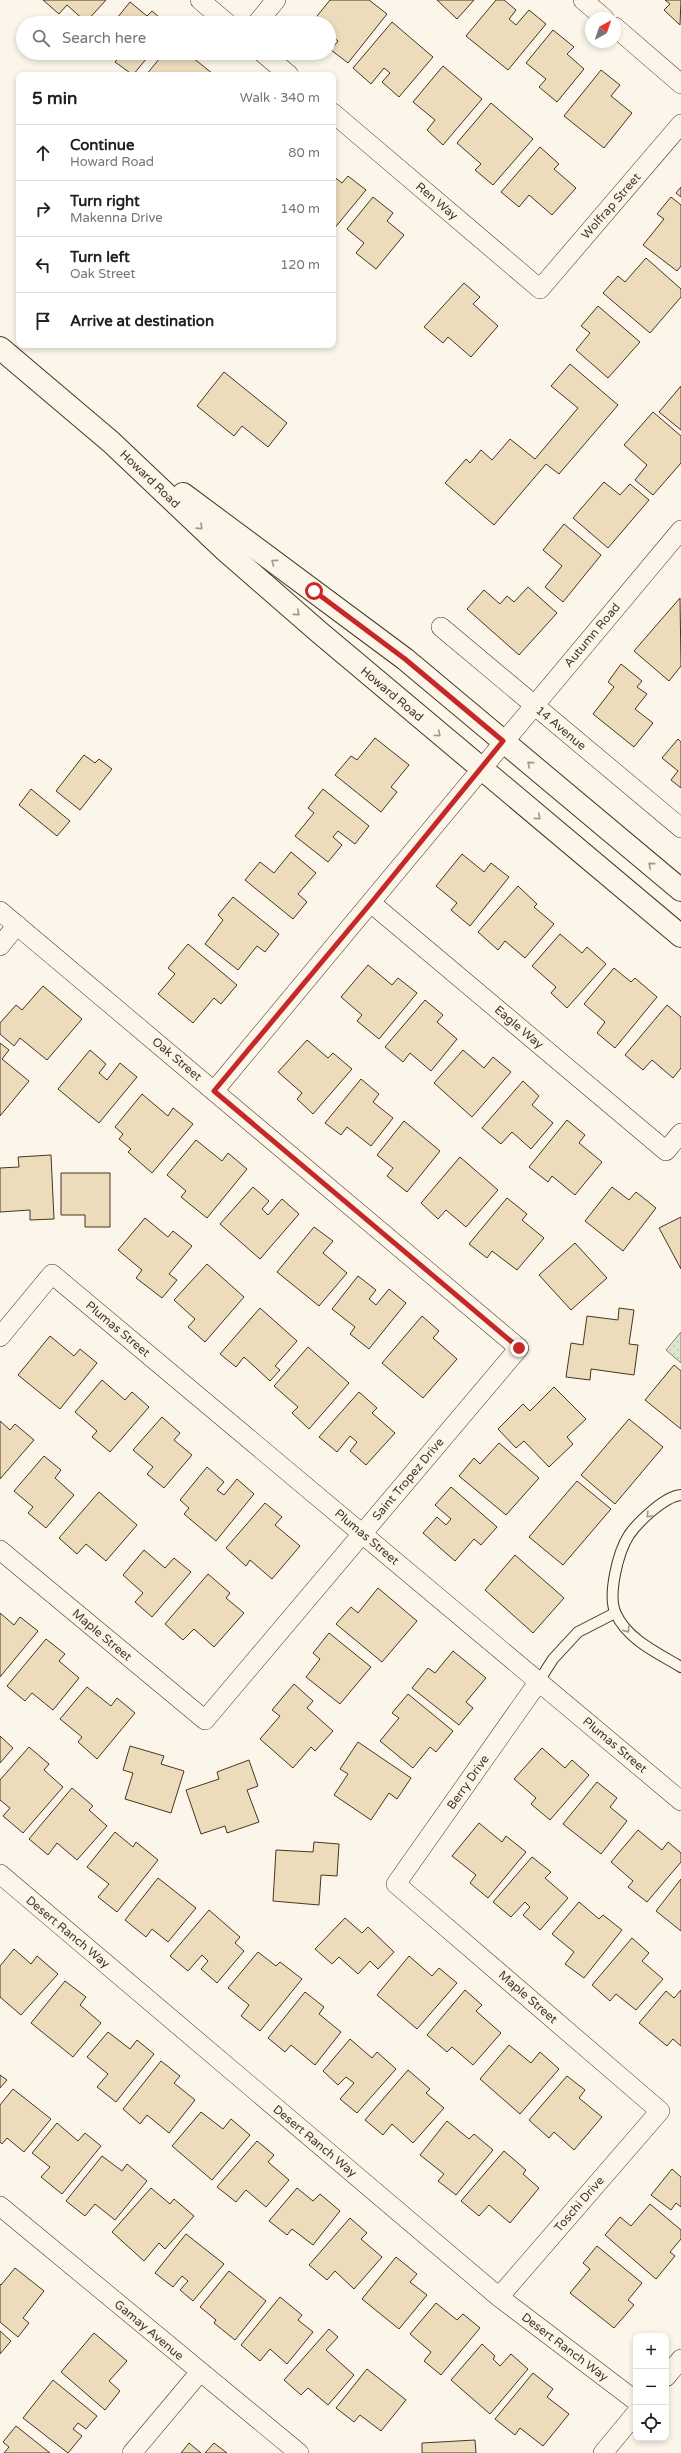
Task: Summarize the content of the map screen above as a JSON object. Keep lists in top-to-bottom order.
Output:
{
  "streets": {
    "main road": ["Howard Road"],
    "street": [
      "Ren Way",
      "Wolfrap Street",
      "Autumn Road",
      "14 Avenue",
      "Eagle Way",
      "Oak Street",
      "Plumas Street",
      "Saint Tropez Drive",
      "Maple Street",
      "Berry Drive",
      "Desert Ranch Way",
      "Toschi Drive",
      "Gamay Avenue"
    ]
  },
  "crossings": [
    ["Ren Way", "Wolfrap Street"],
    ["Howard Road", "Autumn Road"],
    ["Autumn Road", "14 Avenue"],
    ["Autumn Road", "Eagle Way"],
    ["Autumn Road", "Oak Street"],
    ["Oak Street", "Saint Tropez Drive"],
    ["Plumas Street", "Saint Tropez Drive"],
    ["Plumas Street", "Berry Drive"],
    ["Saint Tropez Drive", "Maple Street"],
    ["Maple Street", "Berry Drive"],
    ["Maple Street", "Toschi Drive"],
    ["Desert Ranch Way", "Toschi Drive"]
  ],
  "north": "top right",
  "page": {
    "search": "Search here",
    "heading": ["5 min", "Walk · 340 m"],
    "list": [
      ["Continue", "Howard Road", "80 m"],
      ["Turn right", "Makenna Drive", "140 m"],
      ["Turn left", "Oak Street", "120 m"],
      "Arrive at destination"
    ],
    "map_buttons": ["+", "−"]
  }
}
